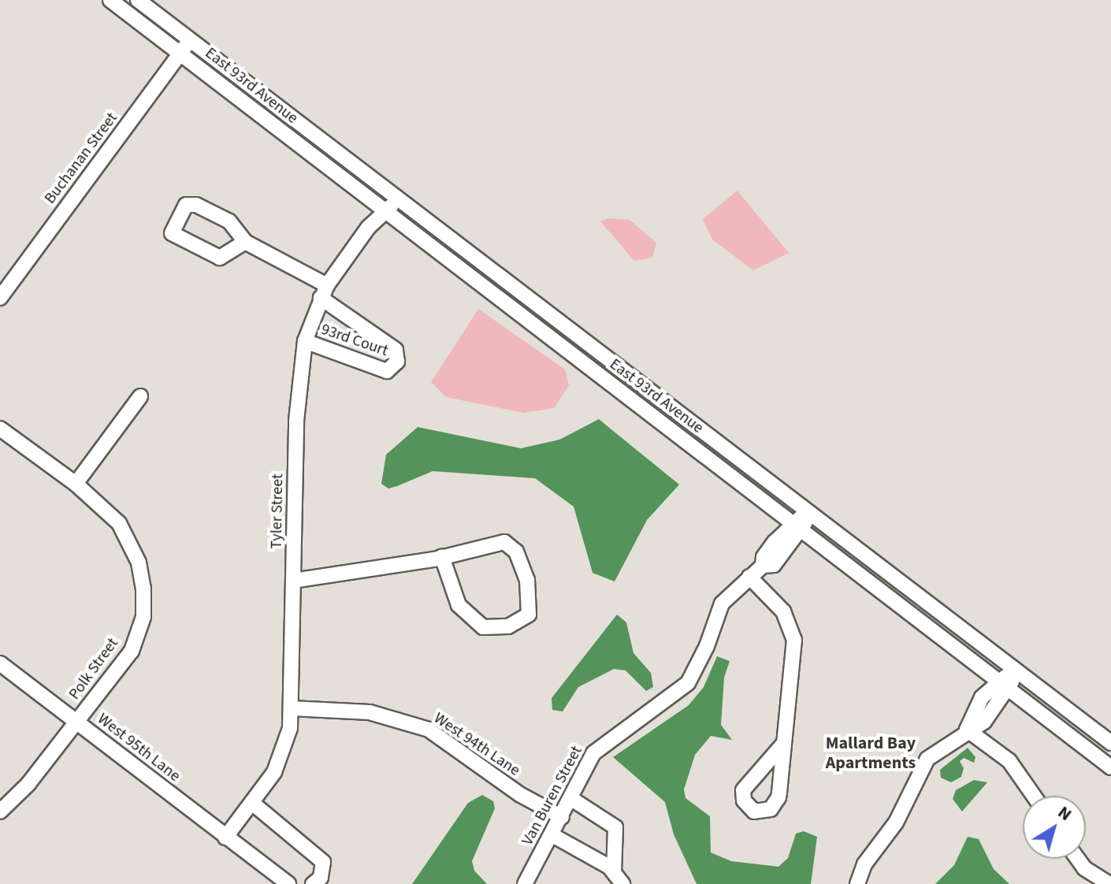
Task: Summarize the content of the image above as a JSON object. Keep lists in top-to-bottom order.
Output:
{
  "streets": {
    "street": [
      "East 93rd Avenue",
      "Buchanan Street",
      "93rd Court",
      "Tyler Street",
      "Polk Street",
      "West 94th Lane",
      "West 95th Lane",
      "Van Buren Street"
    ]
  },
  "crossings": [
    ["East 93rd Avenue", "Buchanan Street"],
    ["East 93rd Avenue", "Tyler Street"],
    ["East 93rd Avenue", "Van Buren Street"],
    ["93rd Court", "Tyler Street"],
    ["Tyler Street", "West 94th Lane"],
    ["Tyler Street", "West 95th Lane"],
    ["Polk Street", "West 95th Lane"],
    ["West 94th Lane", "Van Buren Street"]
  ],
  "districts": ["Mallard Bay Apartments"],
  "north": "top right"
}
